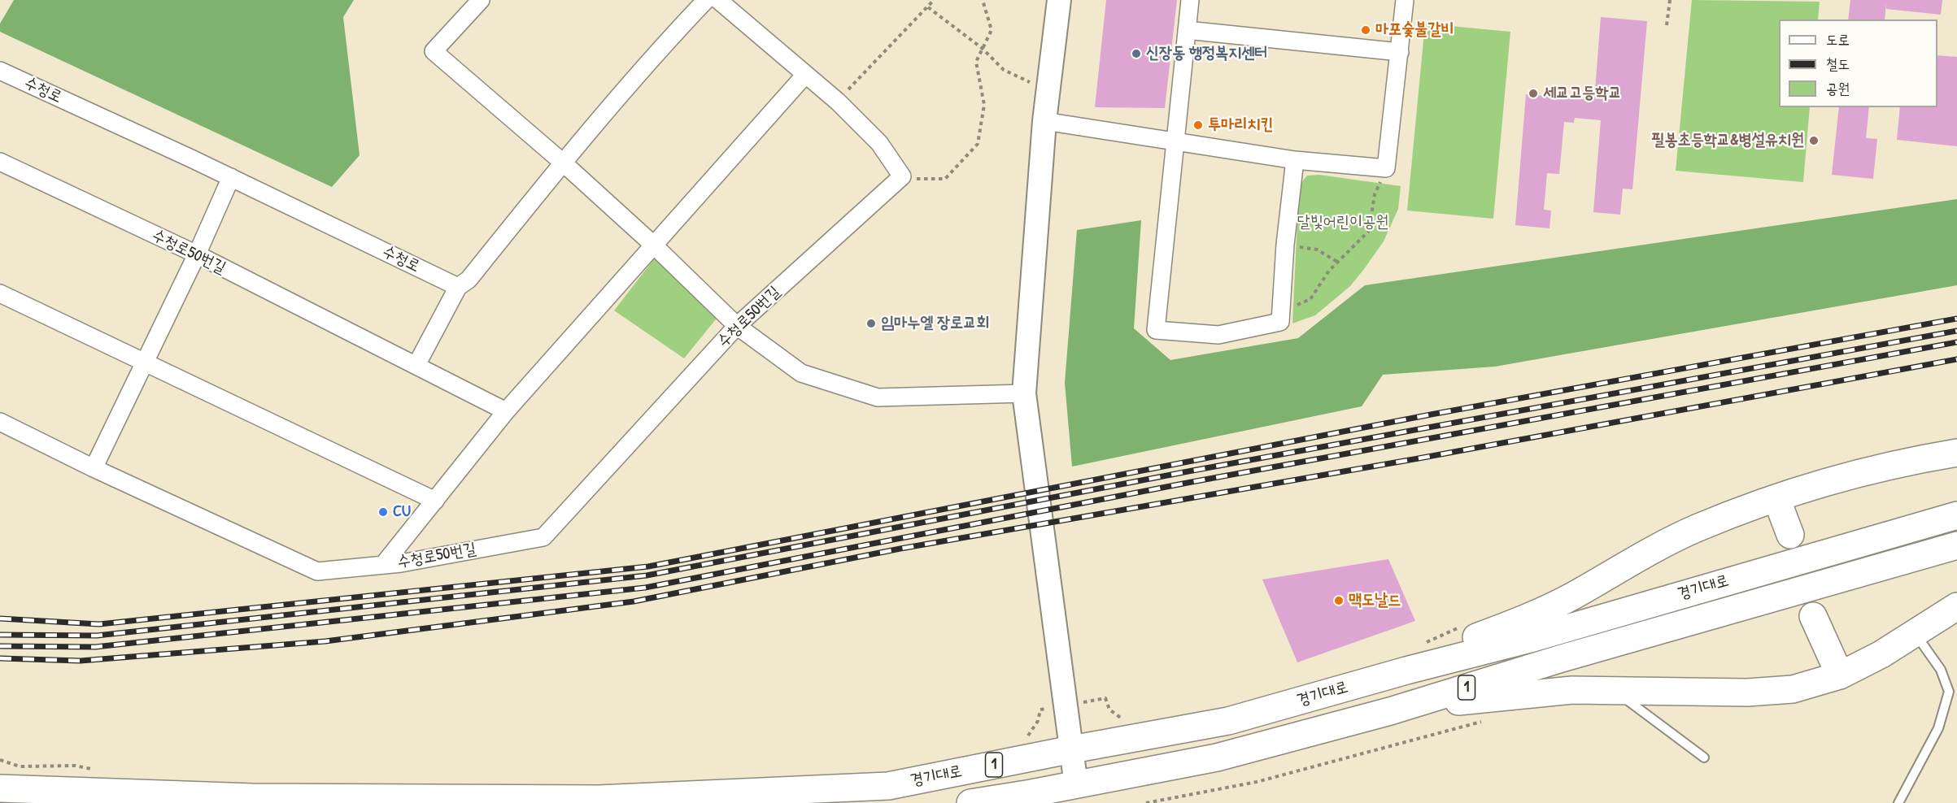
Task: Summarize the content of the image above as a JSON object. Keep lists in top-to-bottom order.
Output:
{
  "streets": {
    "main road": ["경기대로", "1"],
    "street": ["수청로", "수청로50번길"]
  },
  "parks": ["달빛어린이공원"],
  "places": [
    "마포숯불갈비",
    "신장동 행정복지센터",
    "세교고등학교",
    "투마리치킨",
    "필봉초등학교&병설유치원",
    "임마누엘 장로교회",
    "CU",
    "맥도날드"
  ],
  "legend": ["도로", "철도", "공원"]
}
